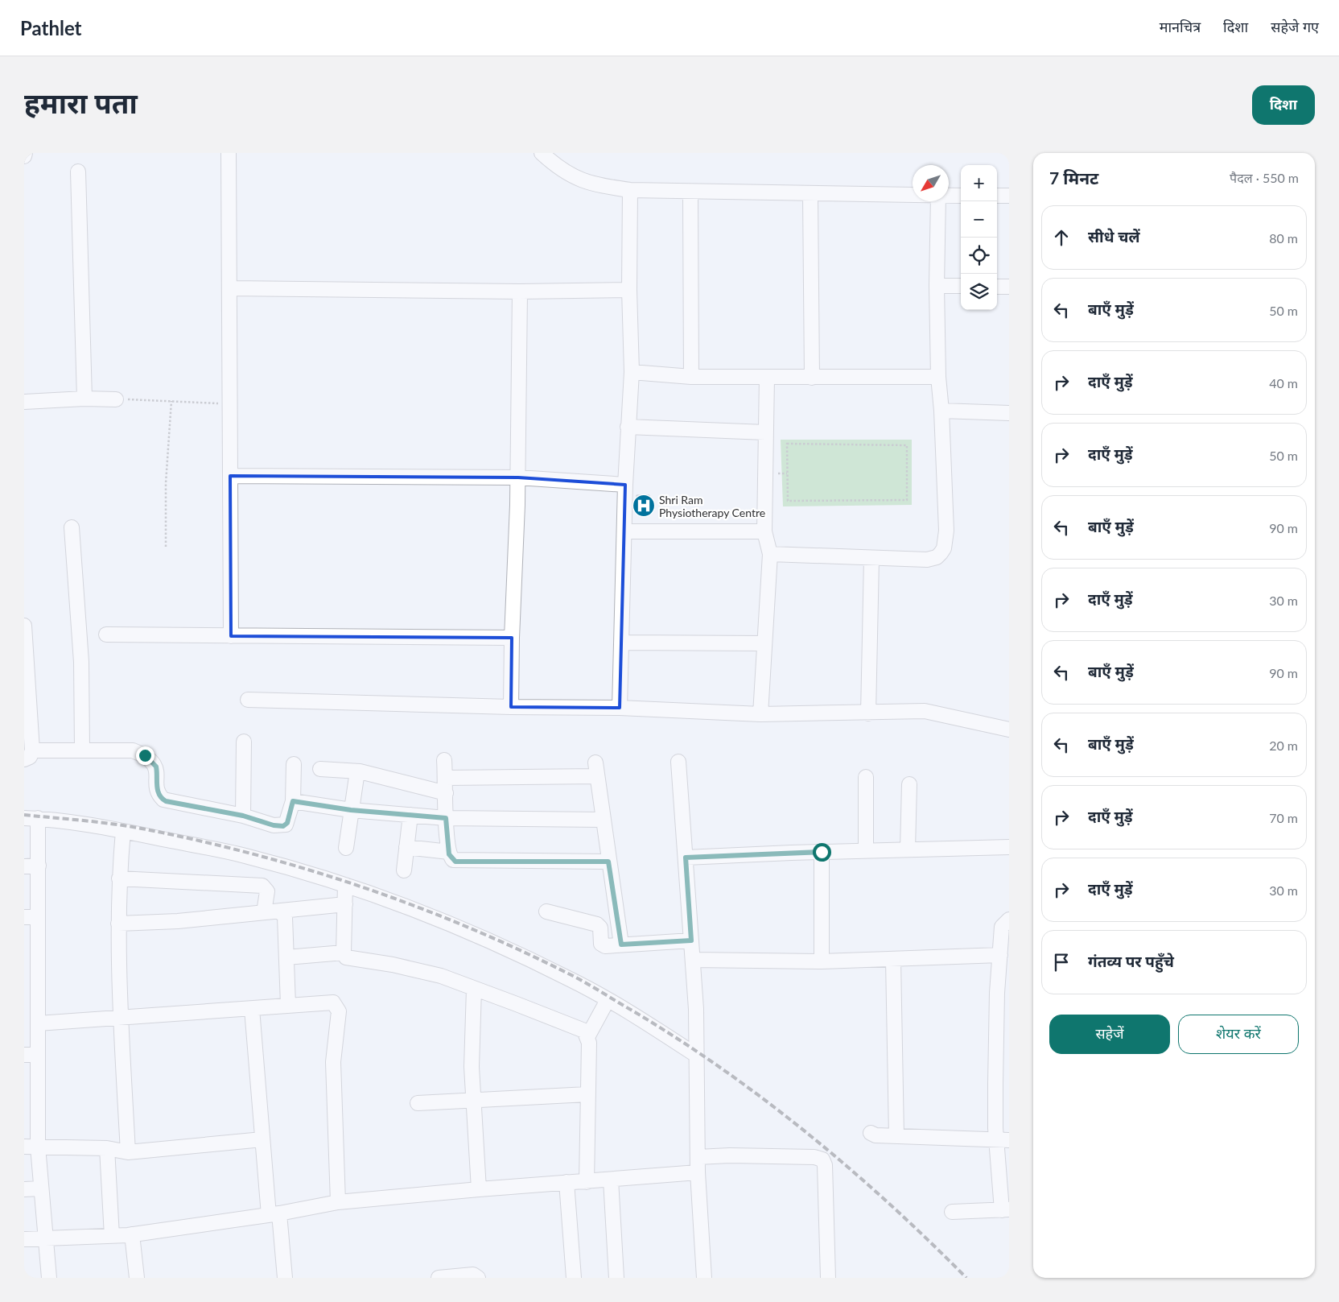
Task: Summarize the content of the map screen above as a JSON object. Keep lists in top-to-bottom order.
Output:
{
  "places": {
    "hospital": ["Shri Ram Physiotherapy Centre"]
  },
  "north": "bottom left",
  "page": {
    "header": "Pathlet",
    "nav": ["मानचित्र", "दिशा", "सहेजे गए"],
    "title": "हमारा पता",
    "buttons": [
      "दिशा",
      ["सहेजें", "शेयर करें"]
    ],
    "heading": ["7 मिनट", "पैदल · 550 m"],
    "map_buttons": ["+", "−"],
    "list": [
      ["सीधे चलें", "80 m"],
      ["बाएँ मुड़ें", "50 m"],
      ["दाएँ मुड़ें", "40 m"],
      ["दाएँ मुड़ें", "50 m"],
      ["बाएँ मुड़ें", "90 m"],
      ["दाएँ मुड़ें", "30 m"],
      ["बाएँ मुड़ें", "90 m"],
      ["बाएँ मुड़ें", "20 m"],
      ["दाएँ मुड़ें", "70 m"],
      ["दाएँ मुड़ें", "30 m"],
      "गंतव्य पर पहुँचे"
    ]
  }
}
